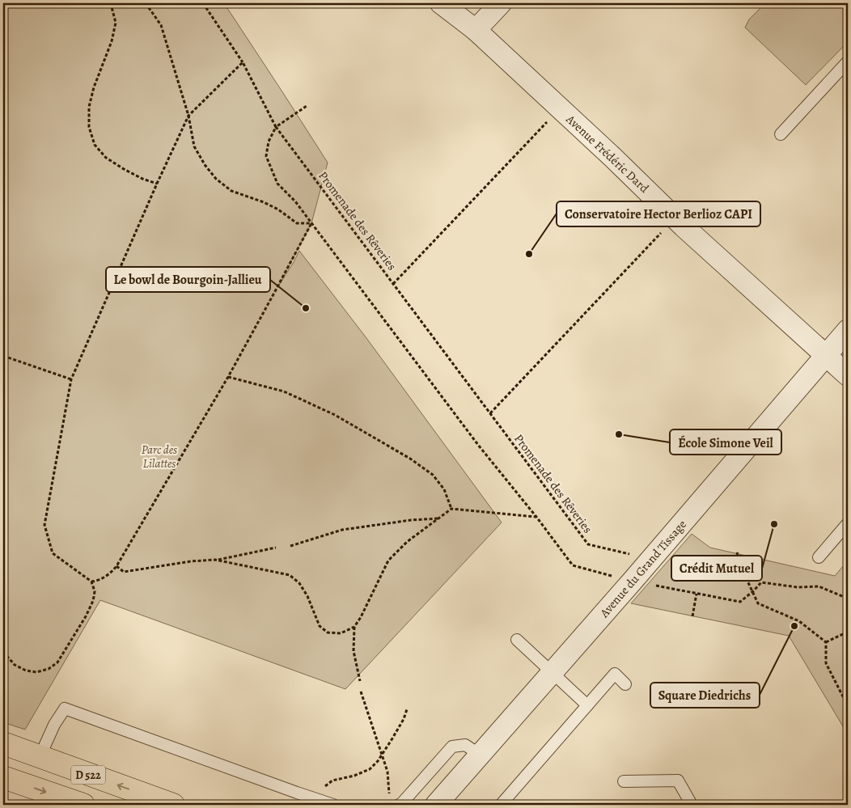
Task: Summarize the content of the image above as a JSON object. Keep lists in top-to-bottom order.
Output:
{
  "streets": {
    "main road": ["D 522"],
    "street": ["Avenue Frédéric Dard", "Avenue du Grand Tissage"],
    "path": ["Promenade des Rêveries"]
  },
  "crossings": [
    ["Avenue Frédéric Dard", "Avenue du Grand Tissage"],
    ["Promenade des Rêveries", "Avenue du Grand Tissage"]
  ],
  "parks": ["Parc des Lilattes"],
  "places": [
    "Conservatoire Hector Berlioz CAPI",
    "Le bowl de Bourgoin-Jallieu",
    "École Simone Veil",
    "Crédit Mutuel",
    "Square Diedrichs"
  ]
}
